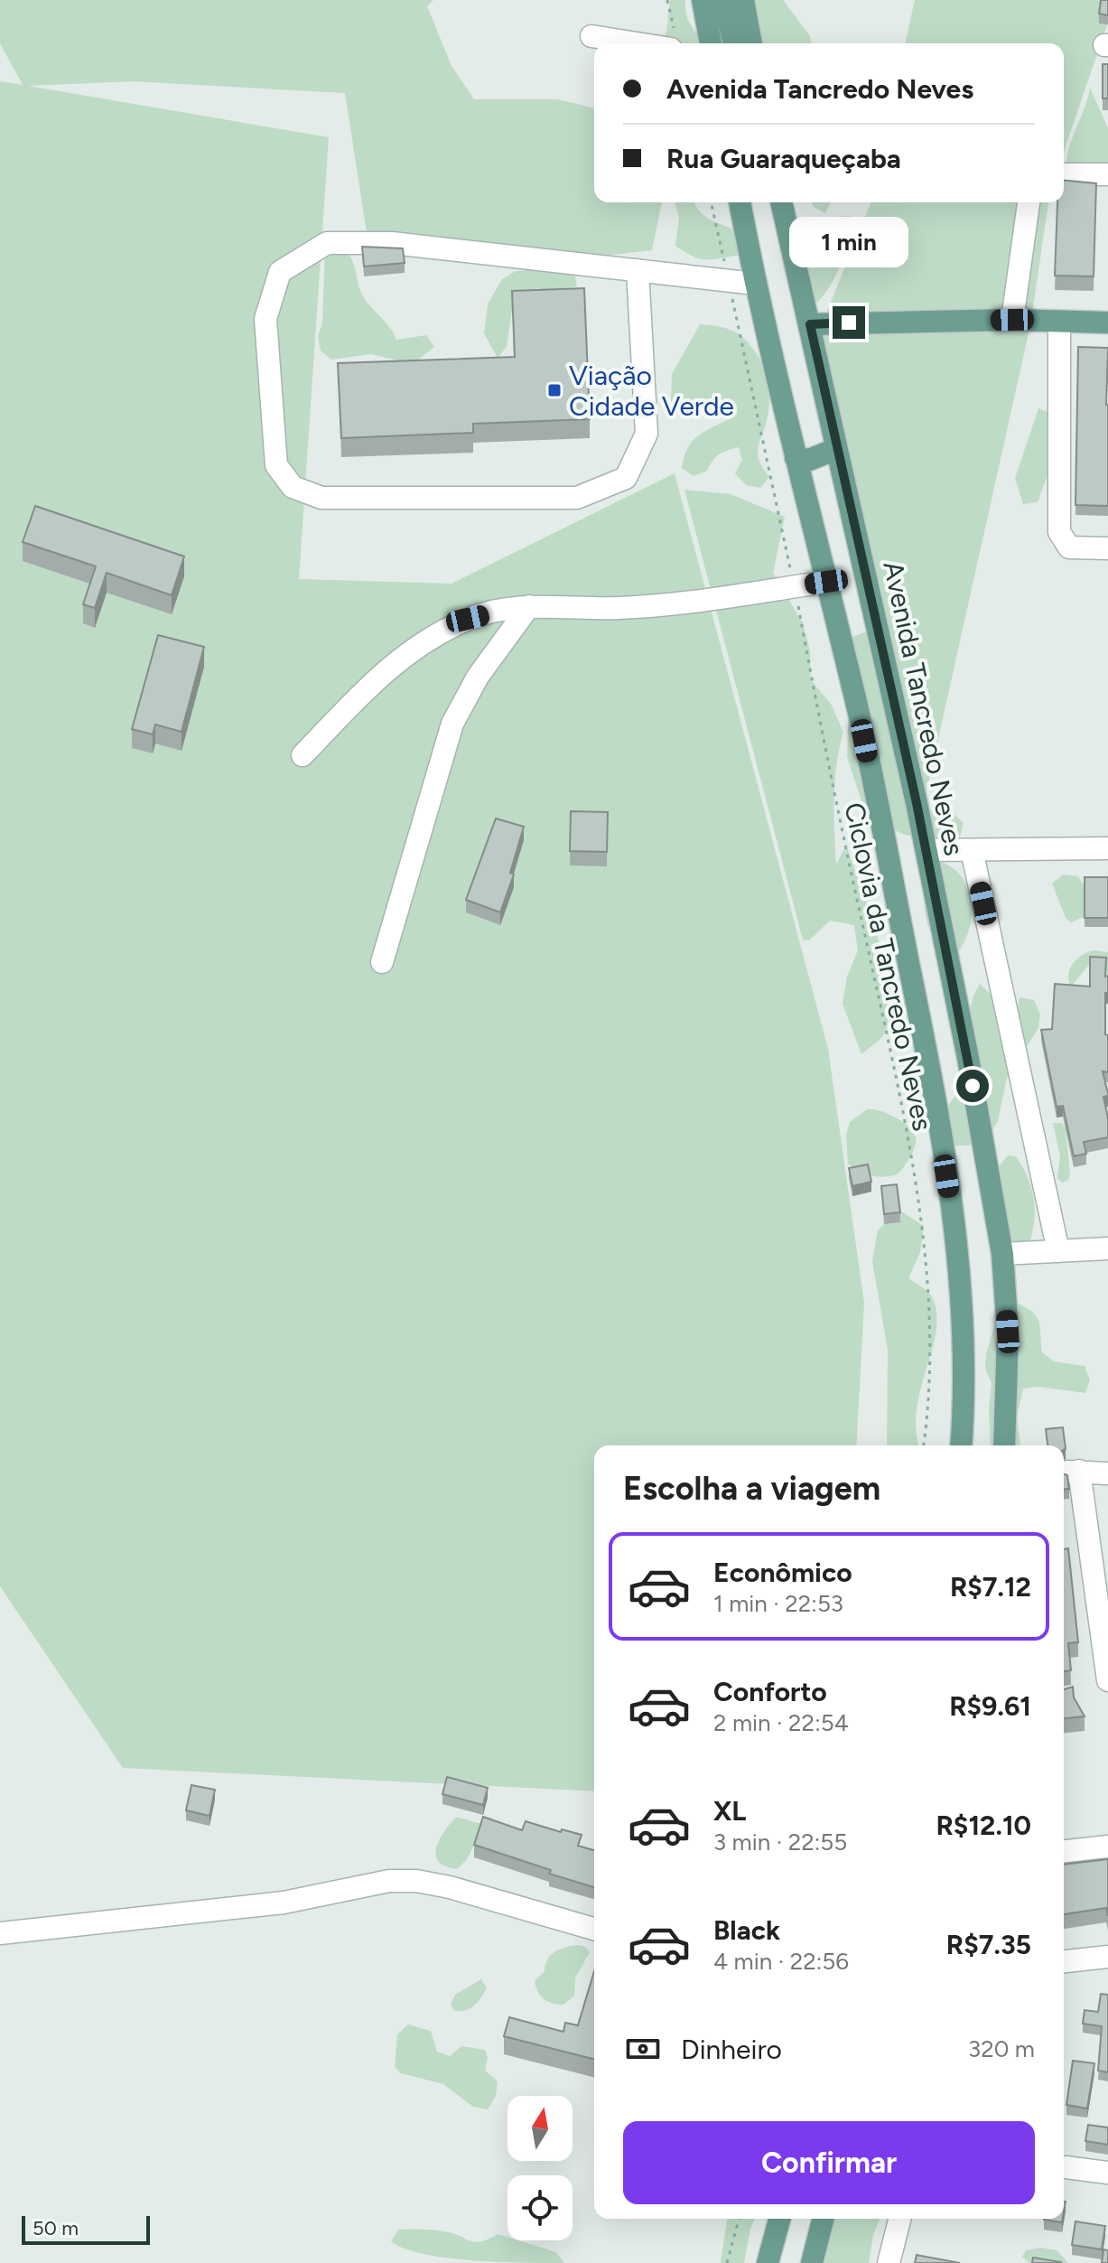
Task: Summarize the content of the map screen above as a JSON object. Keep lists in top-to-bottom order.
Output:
{
  "streets": {
    "main road": ["Avenida Tancredo Neves"],
    "path": ["Ciclovia da Tancredo Neves"]
  },
  "places": {
    "transit": ["Viação Cidade Verde"]
  },
  "scale_bar": "50 m",
  "north": "top",
  "page": {
    "banner": ["Avenida Tancredo Neves", "Rua Guaraqueçaba"],
    "bubble": "1 min",
    "heading": "Escolha a viagem",
    "list": [
      {
        "name": "Econômico",
        "note": "1 min · 22:53",
        "value": "R$7.12"
      },
      {
        "name": "Conforto",
        "note": "2 min · 22:54",
        "value": "R$9.61"
      },
      {
        "name": "XL",
        "note": "3 min · 22:55",
        "value": "R$12.10"
      },
      {
        "name": "Black",
        "note": "4 min · 22:56",
        "value": "R$7.35"
      }
    ],
    "pay": ["Dinheiro", "320 m"],
    "buttons": "Confirmar",
    "scale": "50 m"
  }
}
